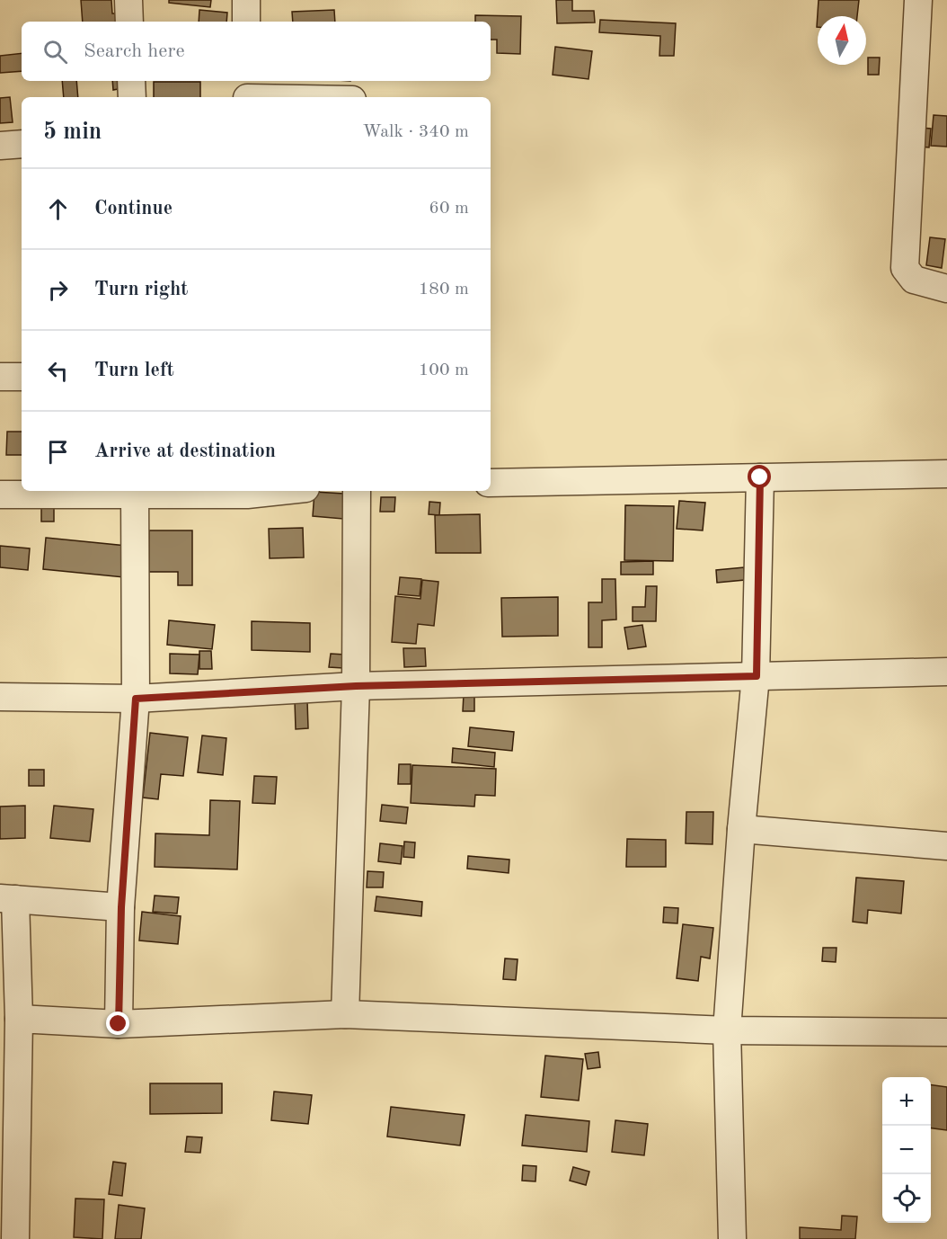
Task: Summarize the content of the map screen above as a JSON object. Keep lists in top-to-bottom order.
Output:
{
  "north": "top",
  "page": {
    "search": "Search here",
    "heading": ["5 min", "Walk · 340 m"],
    "list": [
      ["Continue", "60 m"],
      ["Turn right", "180 m"],
      ["Turn left", "100 m"],
      "Arrive at destination"
    ],
    "map_buttons": ["+", "−"]
  }
}
